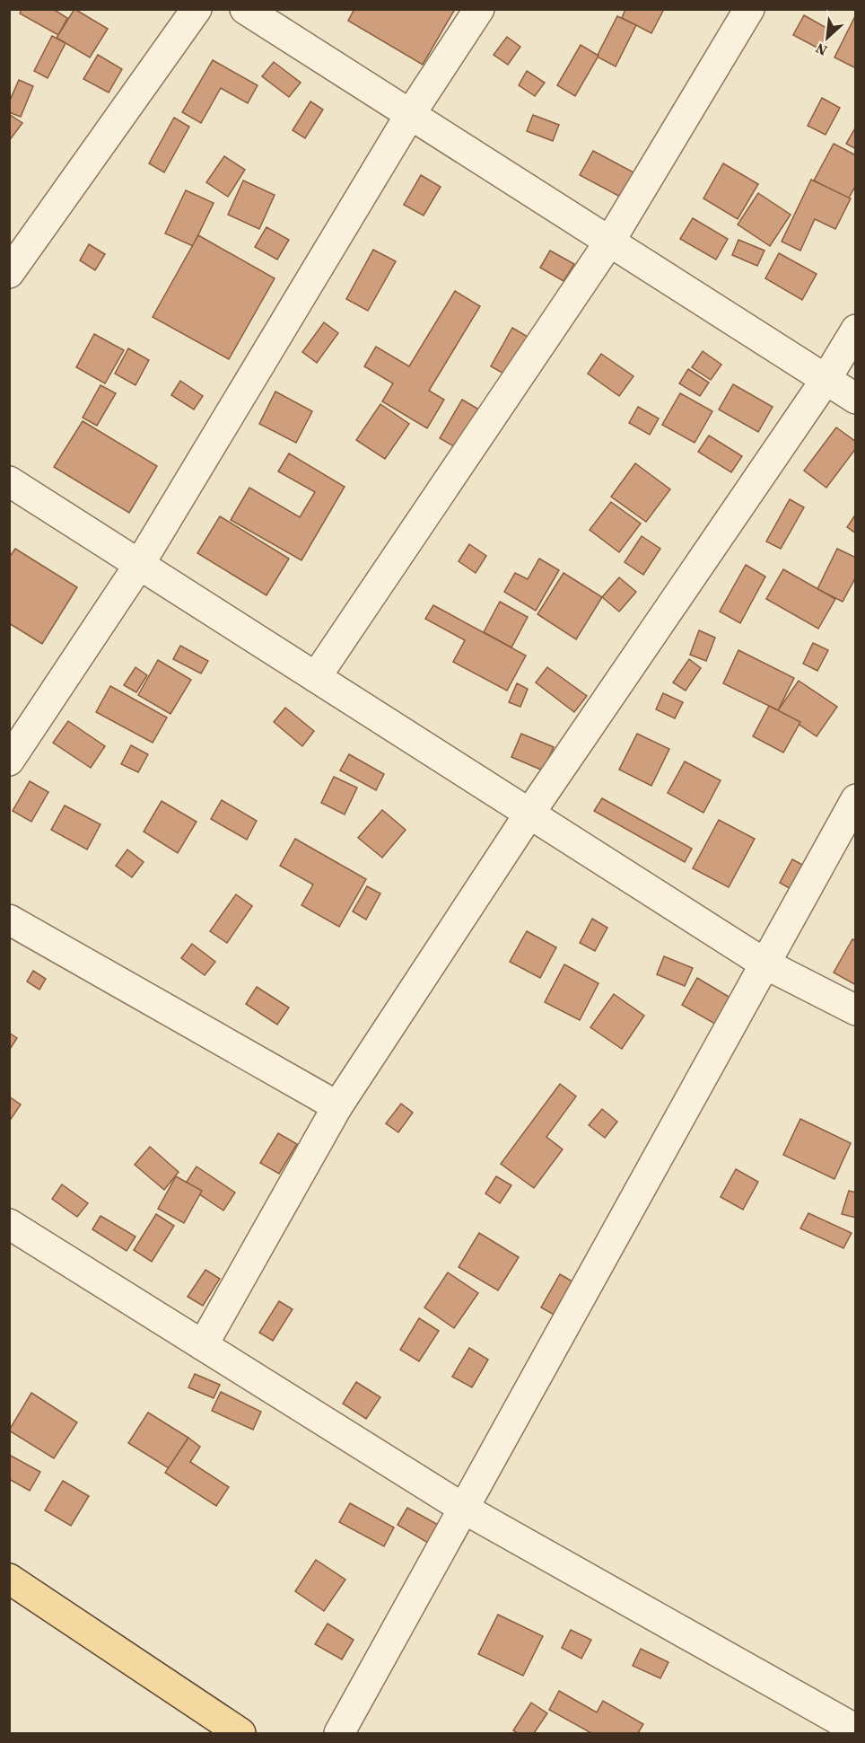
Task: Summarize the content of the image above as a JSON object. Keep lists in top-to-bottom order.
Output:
{
  "north": "bottom left"
}
